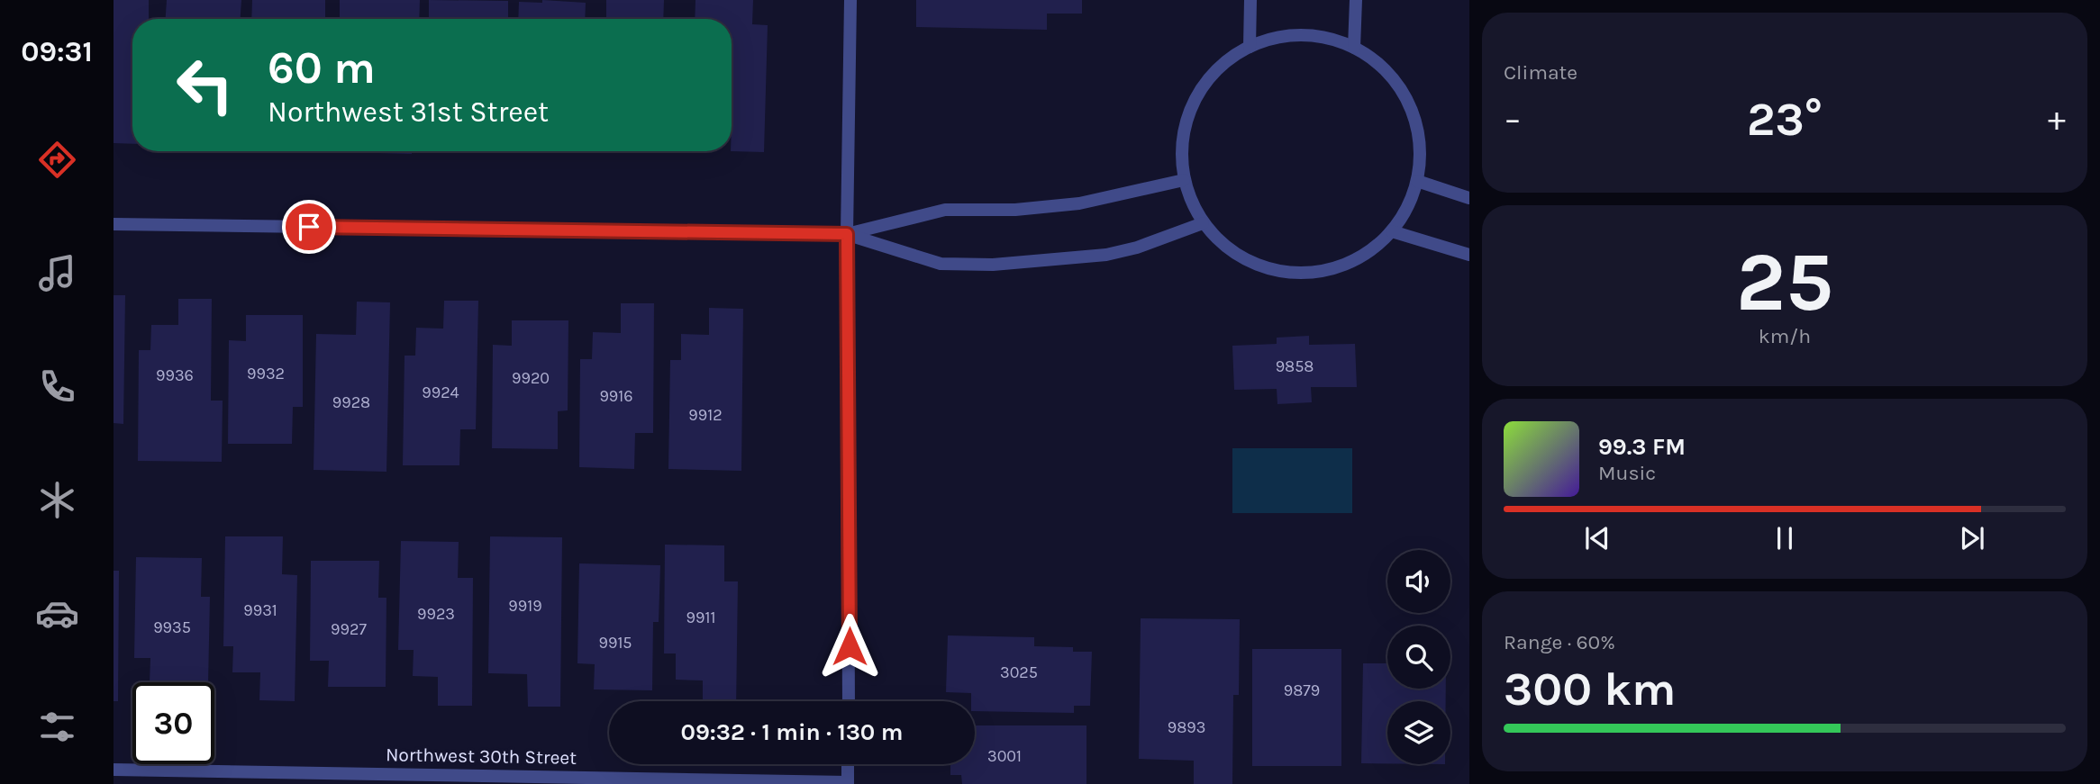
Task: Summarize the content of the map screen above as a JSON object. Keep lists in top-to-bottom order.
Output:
{
  "streets": {
    "street": ["Northwest 30th Street"]
  },
  "house_numbers": [
    "9858",
    "9932",
    "9936",
    "9920",
    "9924",
    "9916",
    "9928",
    "9912",
    "9919",
    "9931",
    "9923",
    "9911",
    "9935",
    "9927",
    "9915",
    "3025",
    "9879",
    "9893",
    "3001"
  ],
  "page": {
    "tabs": "09:31",
    "tile": [
      "Climate",
      ["25", "km/h"],
      ["Range · 60%", "300 km"]
    ],
    "turn": ["60 m", "Northwest 31st Street"],
    "heat": ["−", "23°", "+"],
    "song": ["99.3 FM", "Music"],
    "limit": "30",
    "trip": "09:32 · 1 min · 130 m"
  }
}
